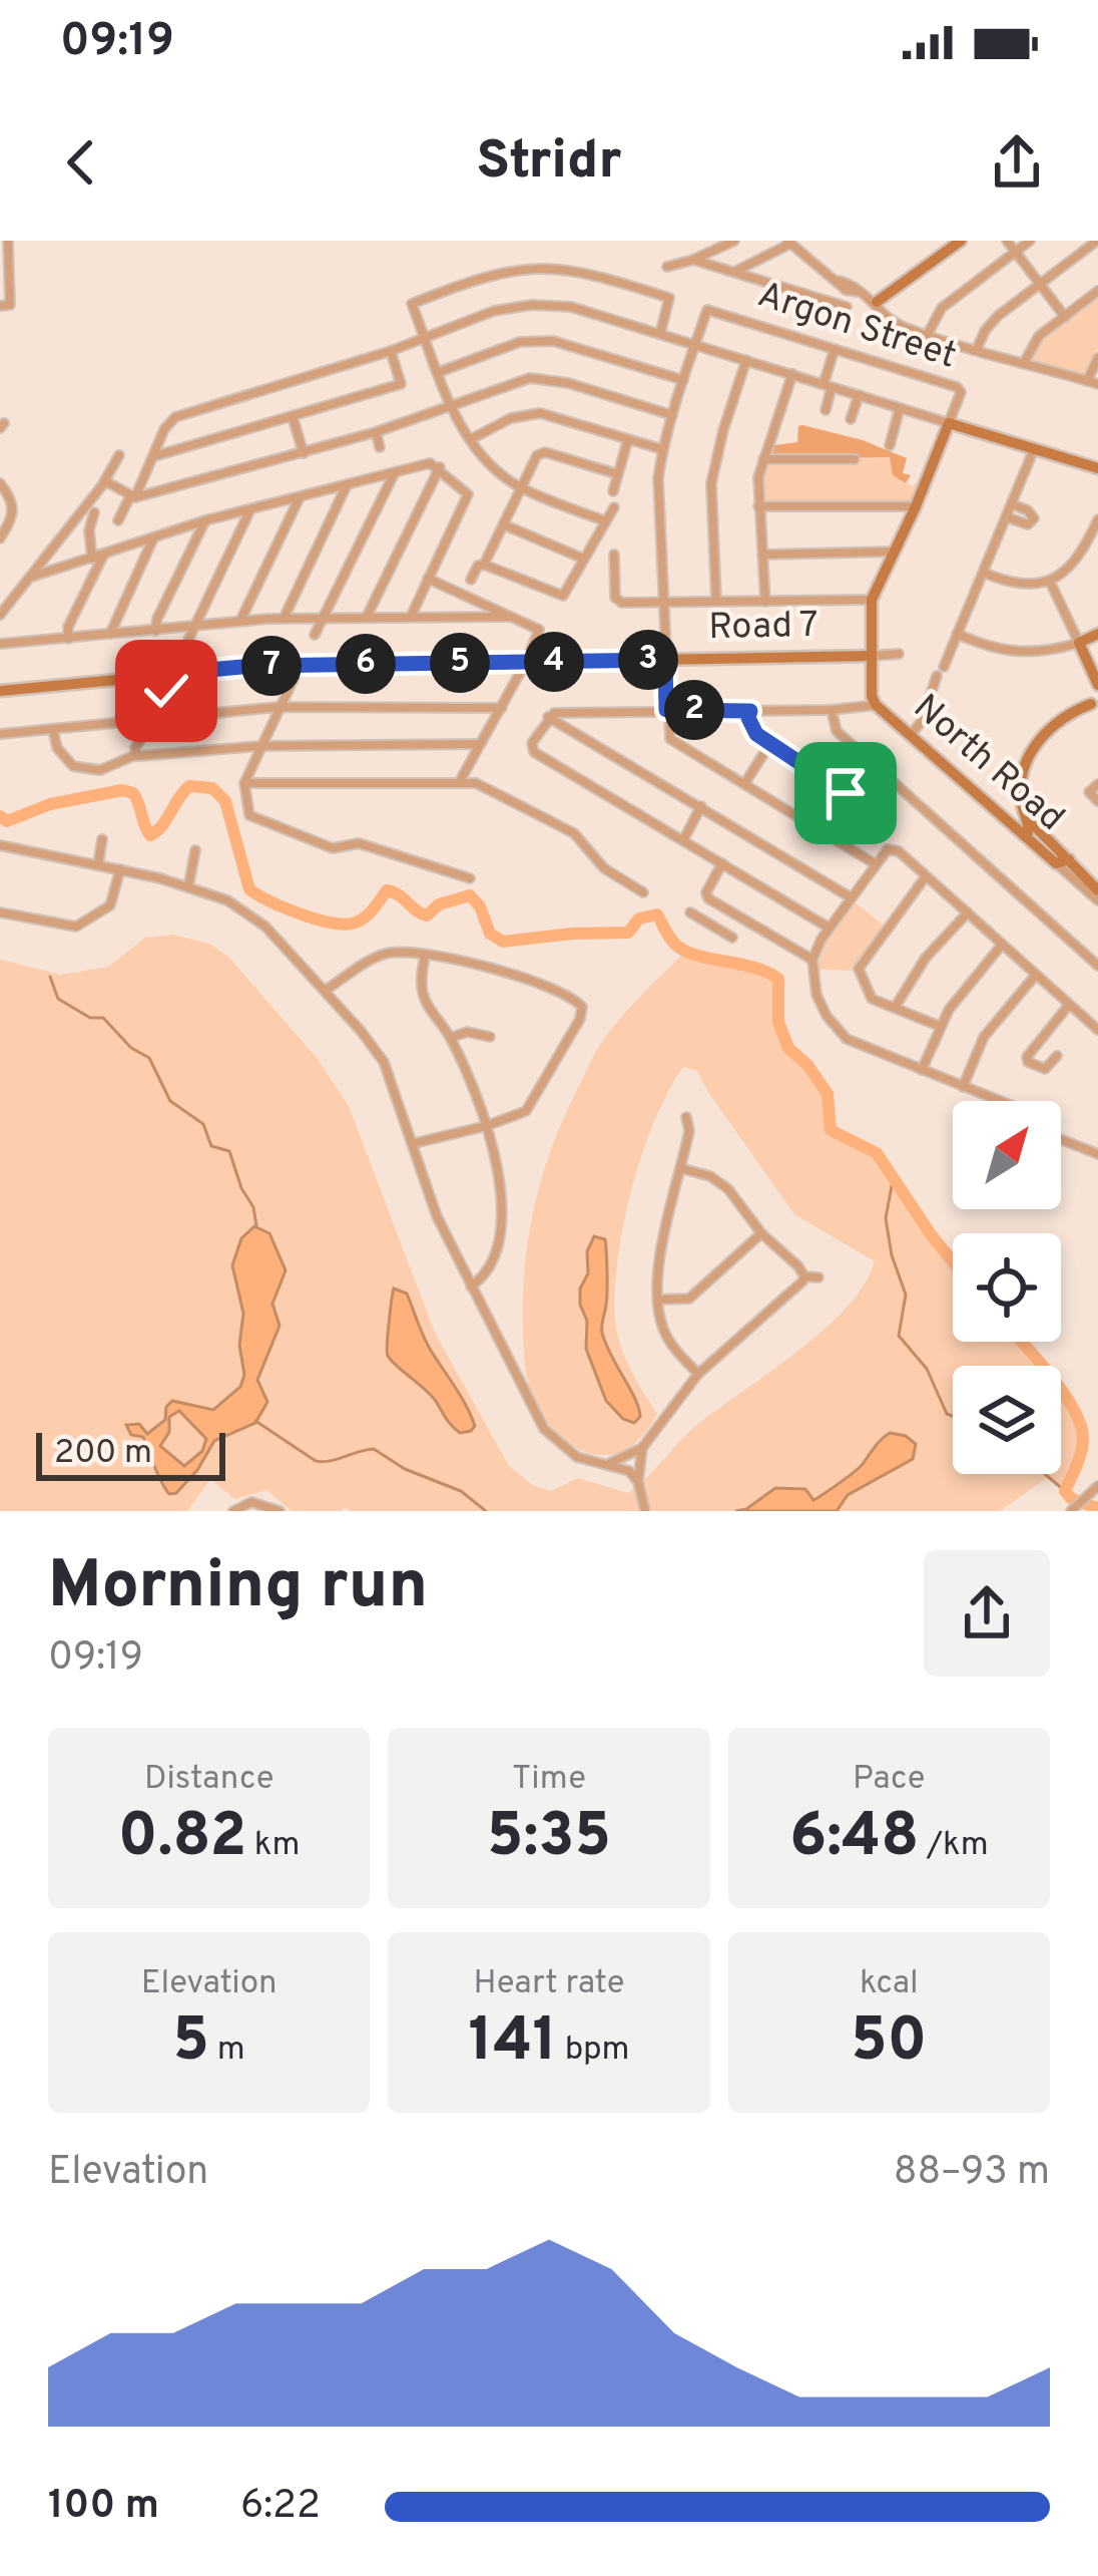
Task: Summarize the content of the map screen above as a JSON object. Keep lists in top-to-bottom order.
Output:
{
  "streets": {
    "street": ["Argon Street", "Road 7", "North Road"]
  },
  "crossings": [
    ["Argon Street", "Road 7"],
    ["Argon Street", "North Road"],
    ["Road 7", "North Road"]
  ],
  "scale_bar": "200 m",
  "north": "top right",
  "page": {
    "status": "09:19",
    "header": "Stridr",
    "pins": [
      "3",
      "4",
      "5",
      "6",
      "7",
      "2"
    ],
    "scale": "200 m",
    "heading": ["Morning run", "09:19"],
    "stats": [
      ["Distance", "0.82 km"],
      ["Time", "5:35"],
      ["Pace", "6:48 /km"],
      ["Elevation", "5 m"],
      ["Heart rate", "141 bpm"],
      ["kcal", "50"]
    ],
    "chart": ["Elevation", "88–93 m"],
    "list": [
      {
        "name": "100 m",
        "note": "6:22"
      }
    ]
  }
}
